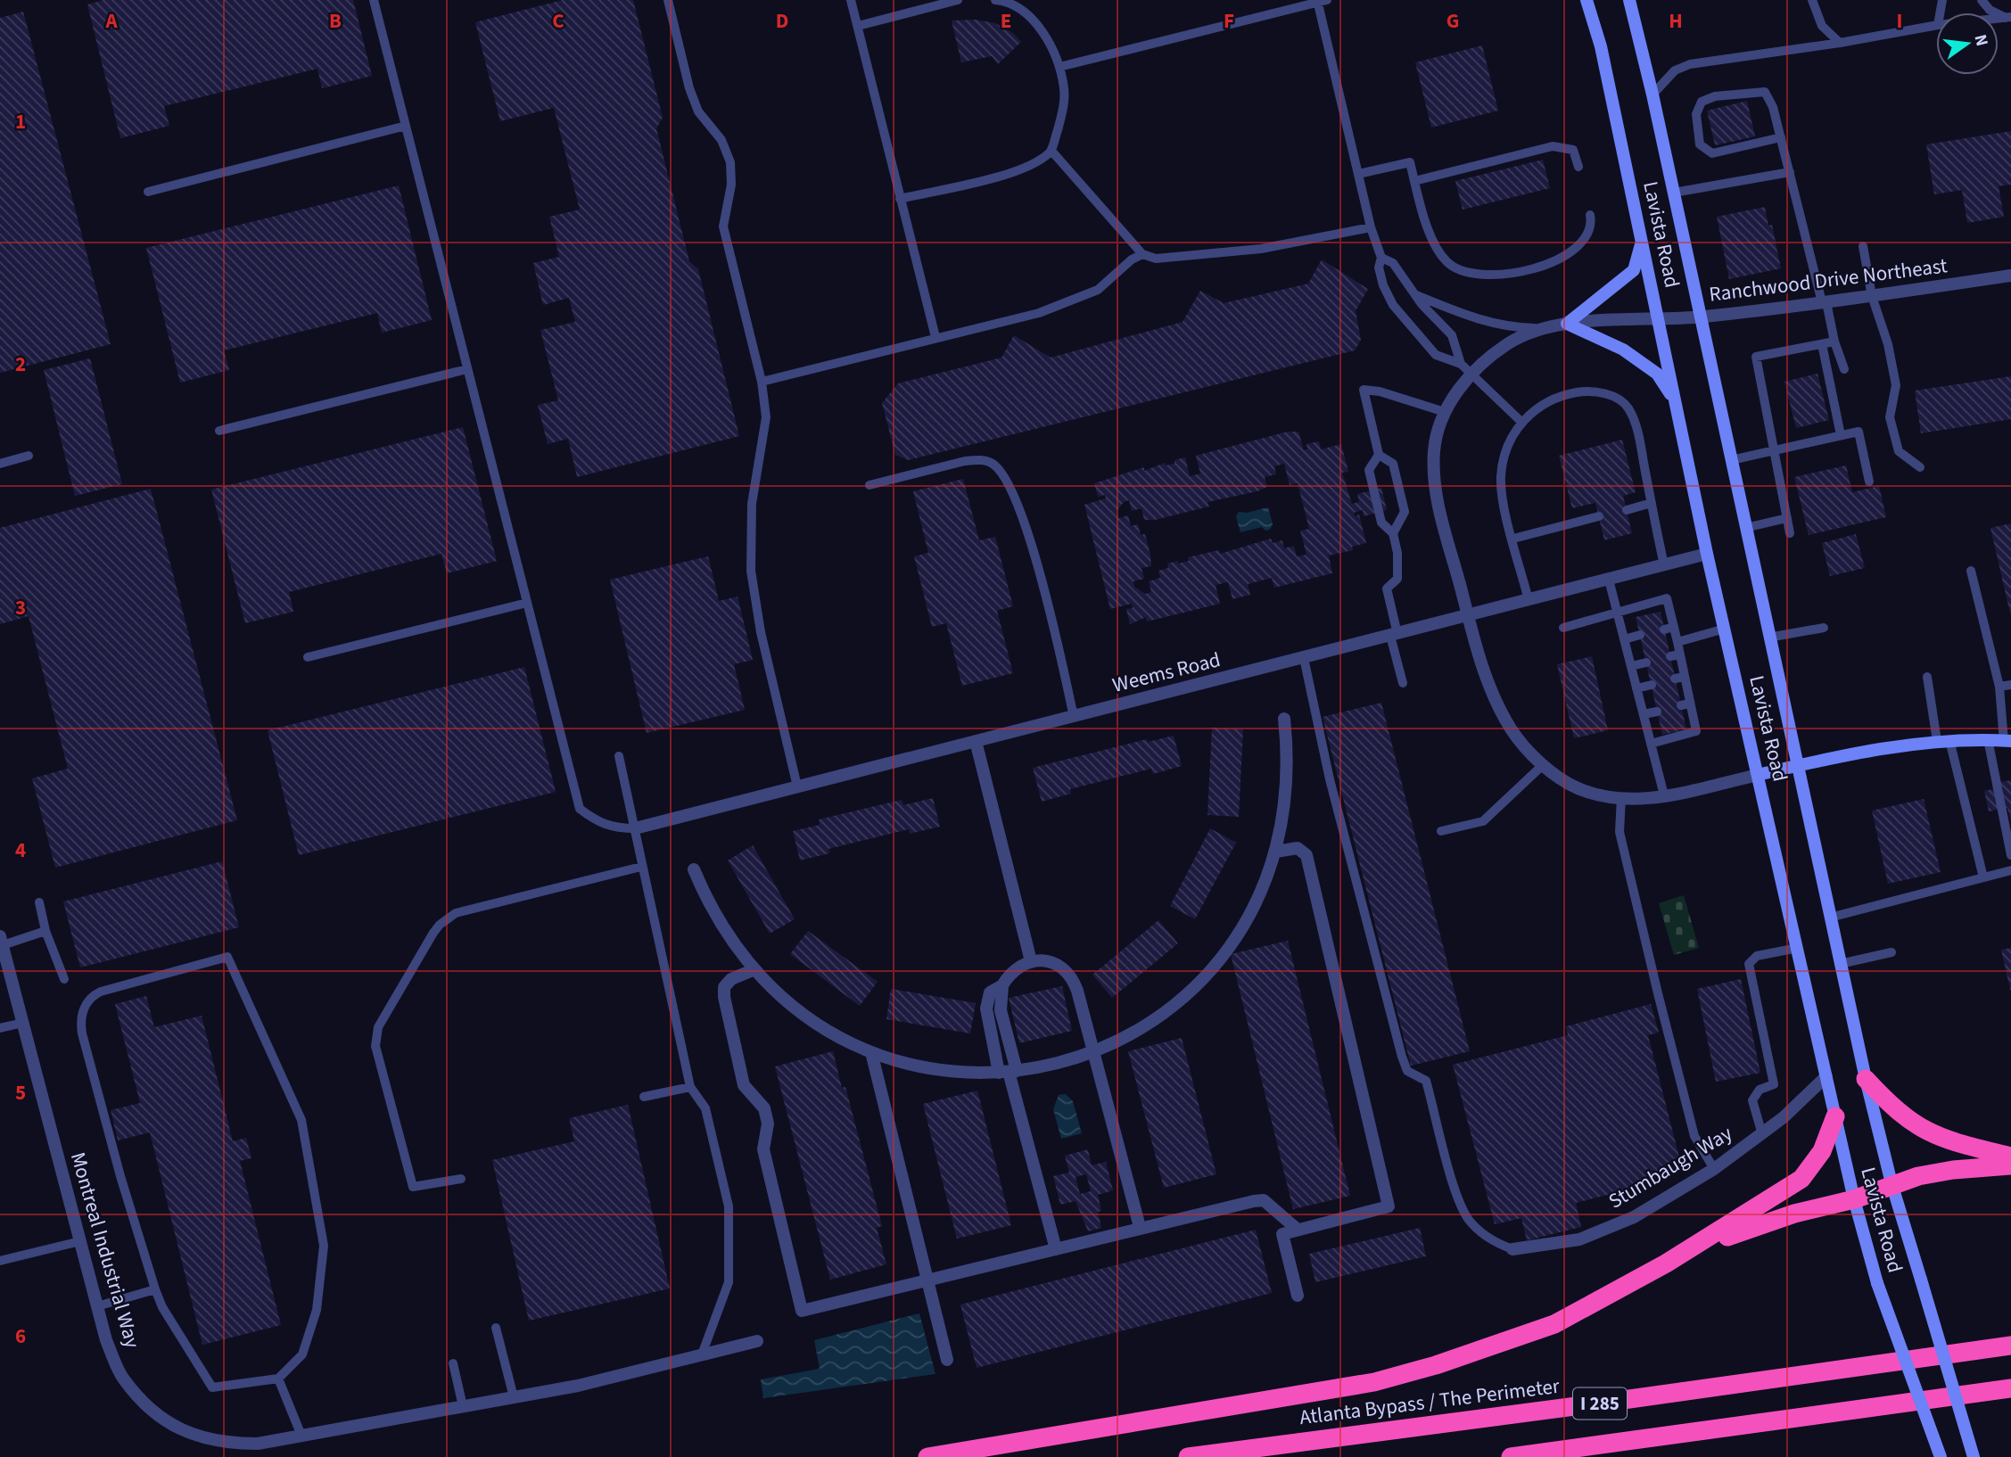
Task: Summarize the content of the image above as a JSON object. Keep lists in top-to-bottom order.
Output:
{
  "streets": {
    "highway": ["Atlanta Bypass / The Perimeter", "I 285"],
    "main road": ["Lavista Road"],
    "street": [
      "Ranchwood Drive Northeast",
      "Weems Road",
      "Stumbaugh Way",
      "Montreal Industrial Way"
    ]
  },
  "crossings": [
    ["Lavista Road", "Ranchwood Drive Northeast"],
    ["Lavista Road", "Weems Road"],
    ["Lavista Road", "Stumbaugh Way"],
    ["Ranchwood Drive Northeast", "Weems Road"]
  ],
  "north": "right",
  "grid": {
    "columns": [
      "A",
      "B",
      "C",
      "D",
      "E",
      "F",
      "G",
      "H",
      "I"
    ],
    "rows": [
      "1",
      "2",
      "3",
      "4",
      "5",
      "6"
    ]
  }
}
